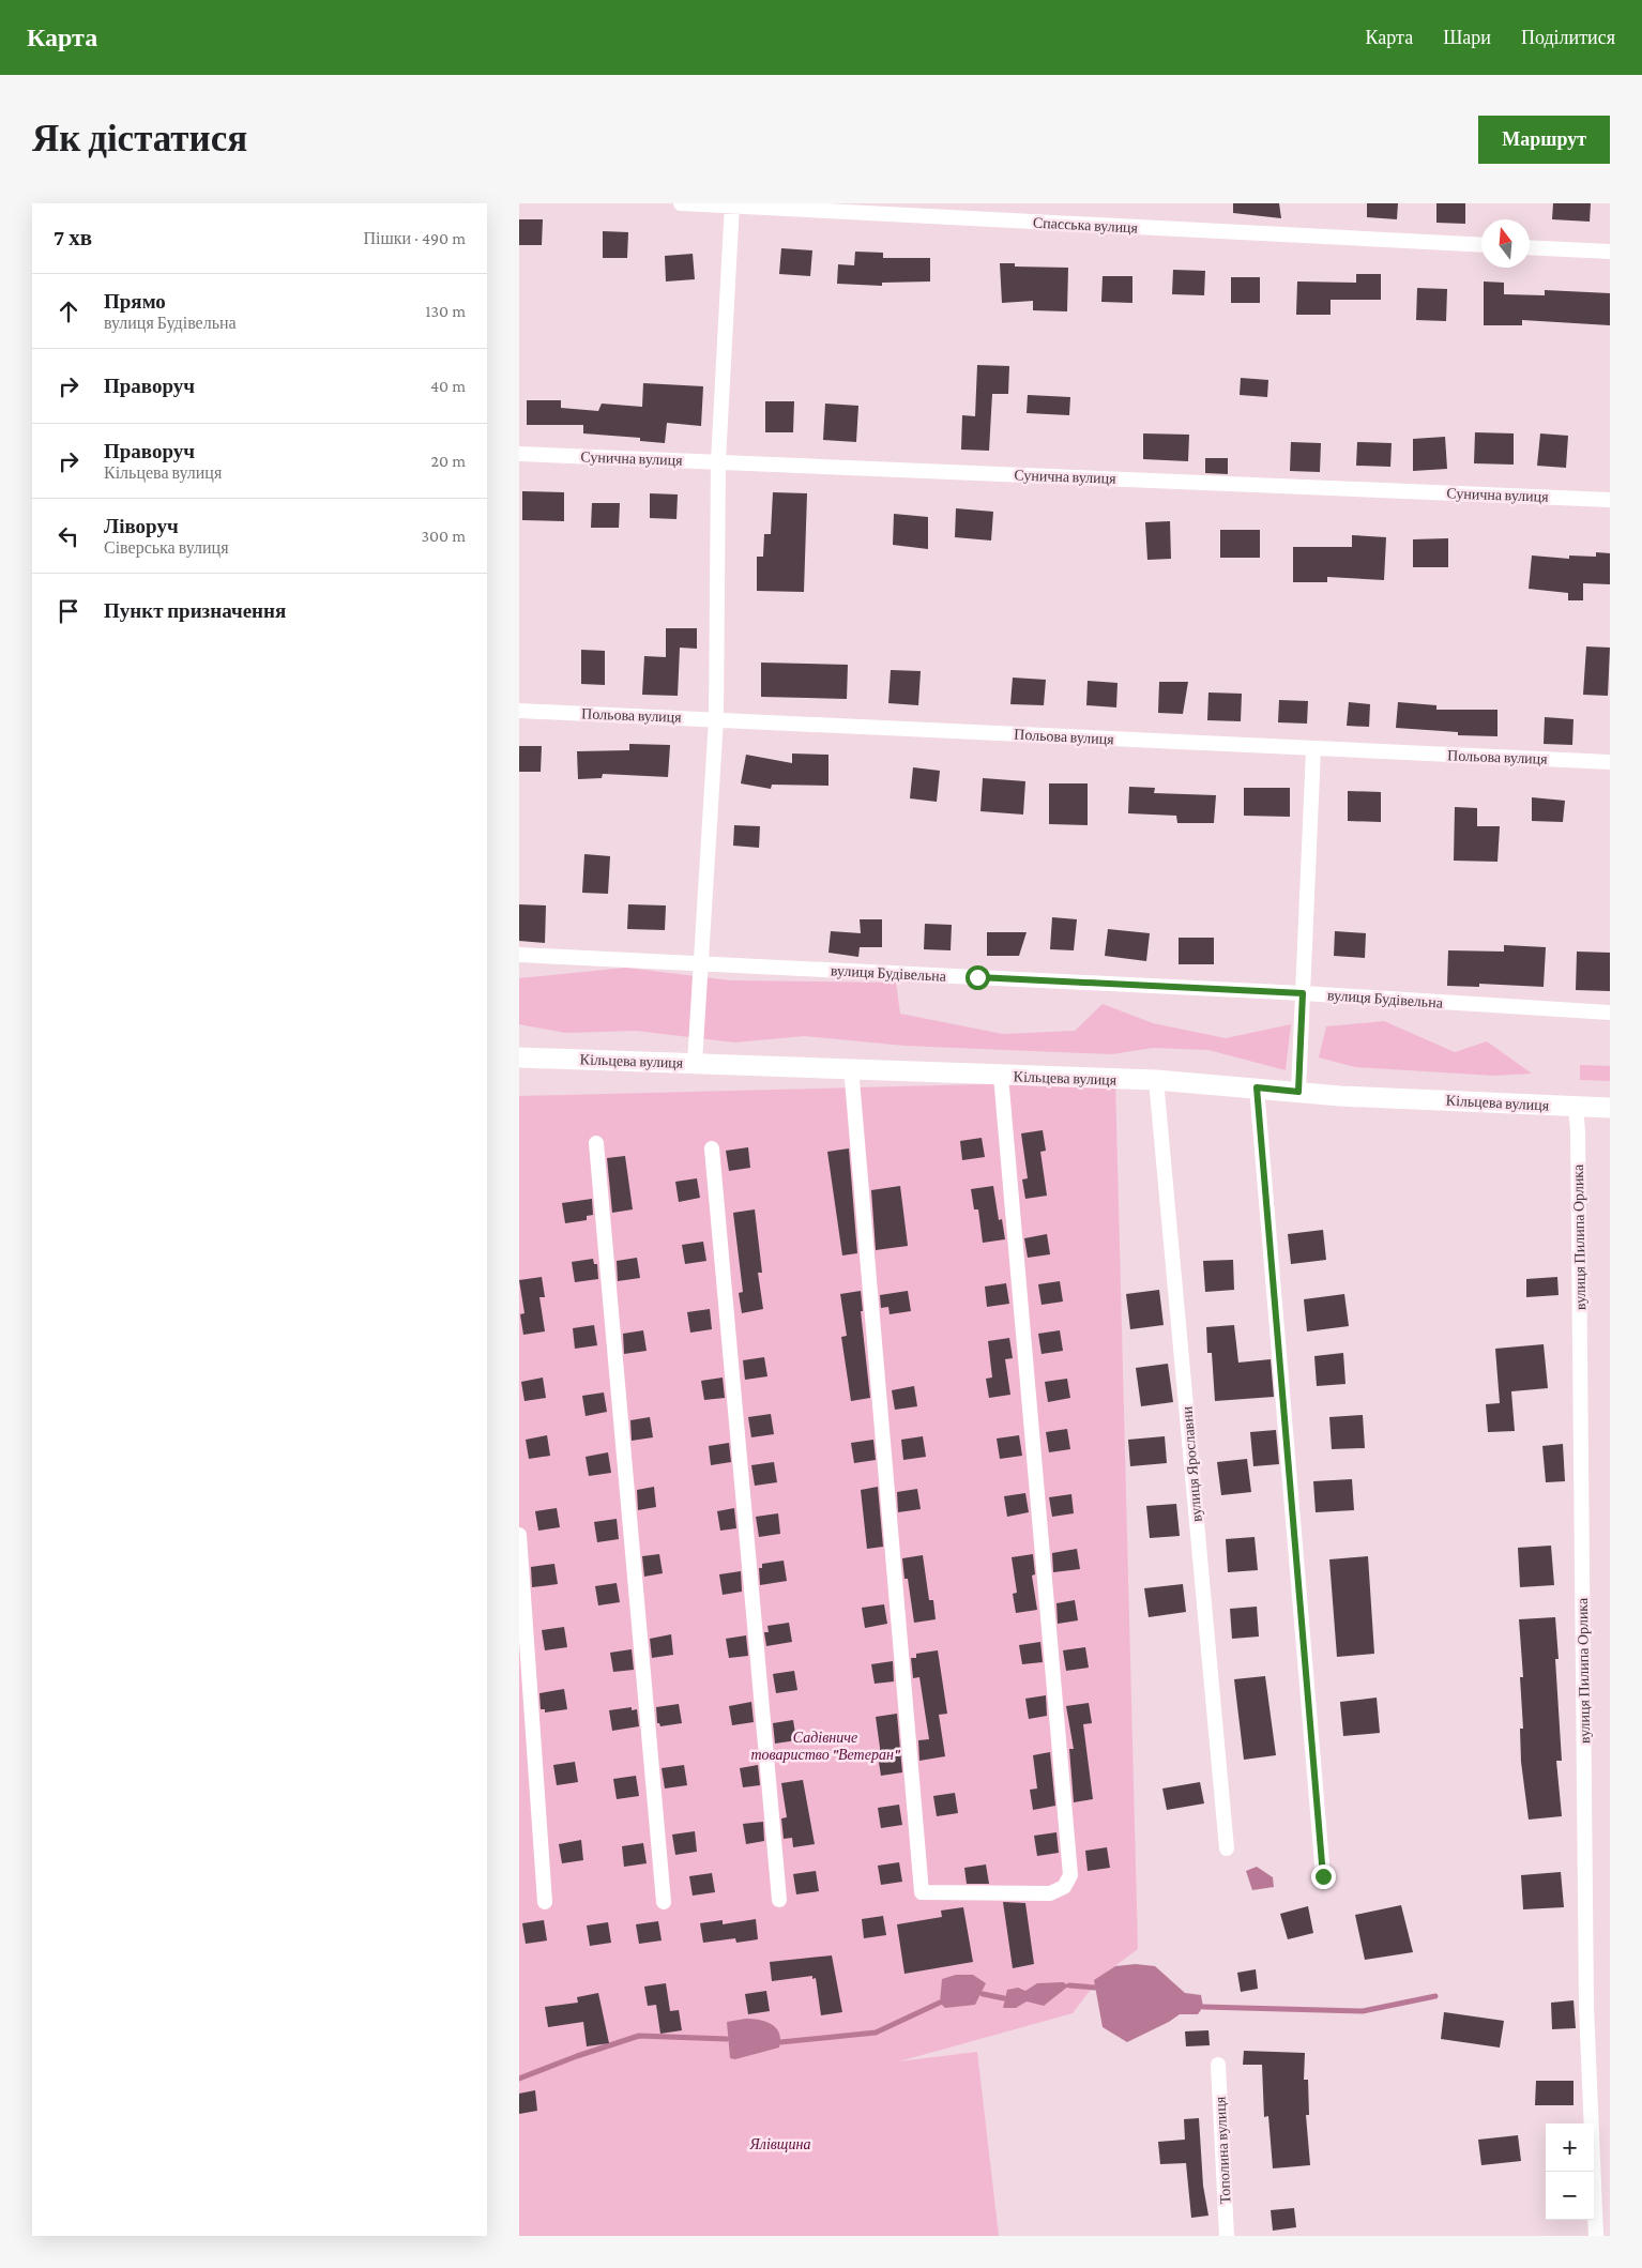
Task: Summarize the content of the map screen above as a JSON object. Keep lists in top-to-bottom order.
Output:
{
  "streets": {
    "main road": ["Кільцева вулиця"],
    "street": [
      "Спасська вулиця",
      "Сунична вулиця",
      "Польова вулиця",
      "вулиця Будівельна",
      "вулиця Пилипа Орлика",
      "вулиця Ярославни",
      "Тополина вулиця"
    ]
  },
  "crossings": [
    ["Кільцева вулиця", "вулиця Пилипа Орлика"],
    ["Кільцева вулиця", "вулиця Ярославни"]
  ],
  "parks": ["Садівниче товариство \"Ветеран\"", "Ялівщина"],
  "north": "top",
  "page": {
    "header": "Карта",
    "nav": ["Карта", "Шари", "Поділитися"],
    "buttons": "Маршрут",
    "title": "Як дістатися",
    "heading": ["7 хв", "Пішки · 490 m"],
    "list": [
      ["Прямо", "вулиця Будівельна", "130 m"],
      ["Праворуч", "40 m"],
      ["Праворуч", "Кільцева вулиця", "20 m"],
      ["Ліворуч", "Сіверська вулиця", "300 m"],
      "Пункт призначення"
    ],
    "map_buttons": ["+", "−"]
  }
}
